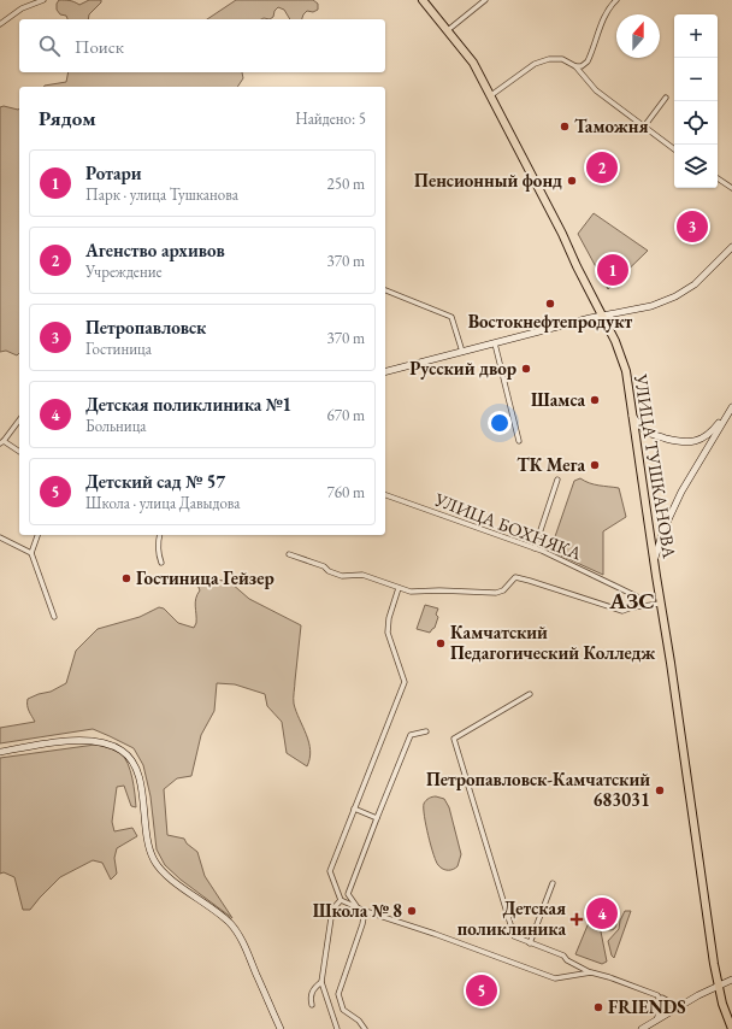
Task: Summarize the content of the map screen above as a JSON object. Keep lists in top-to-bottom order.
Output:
{
  "streets": {
    "main road": ["УЛИЦА ТУШКАНОВА"],
    "street": ["УЛИЦА БОХНЯКА"]
  },
  "districts": ["АЗС"],
  "places": {
    "other": [
      "Таможня",
      "Пенсионный фонд",
      "Востокнефтепродукт",
      "Русский двор",
      "Шамса",
      "ТК Мега",
      "Гостиница Гейзер",
      "Камчатский Педагогический Колледж",
      "Петропавловск-Камчатский 683031",
      "Школа № 8",
      "FRIENDS"
    ],
    "health": ["Детская поликлиника"]
  },
  "north": "top",
  "page": {
    "map_buttons": ["+", "−"],
    "search": "Поиск",
    "heading": ["Рядом", "Найдено: 5"],
    "pins": [
      "2",
      "3",
      "1",
      "4",
      "5"
    ],
    "list": [
      {
        "mark": "1",
        "name": "Ротари",
        "note": "Парк · улица Тушканова",
        "value": "250 m"
      },
      {
        "mark": "2",
        "name": "Агенство архивов",
        "note": "Учреждение",
        "value": "370 m"
      },
      {
        "mark": "3",
        "name": "Петропавловск",
        "note": "Гостиница",
        "value": "370 m"
      },
      {
        "mark": "4",
        "name": "Детская поликлиника №1",
        "note": "Больница",
        "value": "670 m"
      },
      {
        "mark": "5",
        "name": "Детский сад № 57",
        "note": "Школа · улица Давыдова",
        "value": "760 m"
      }
    ]
  }
}
